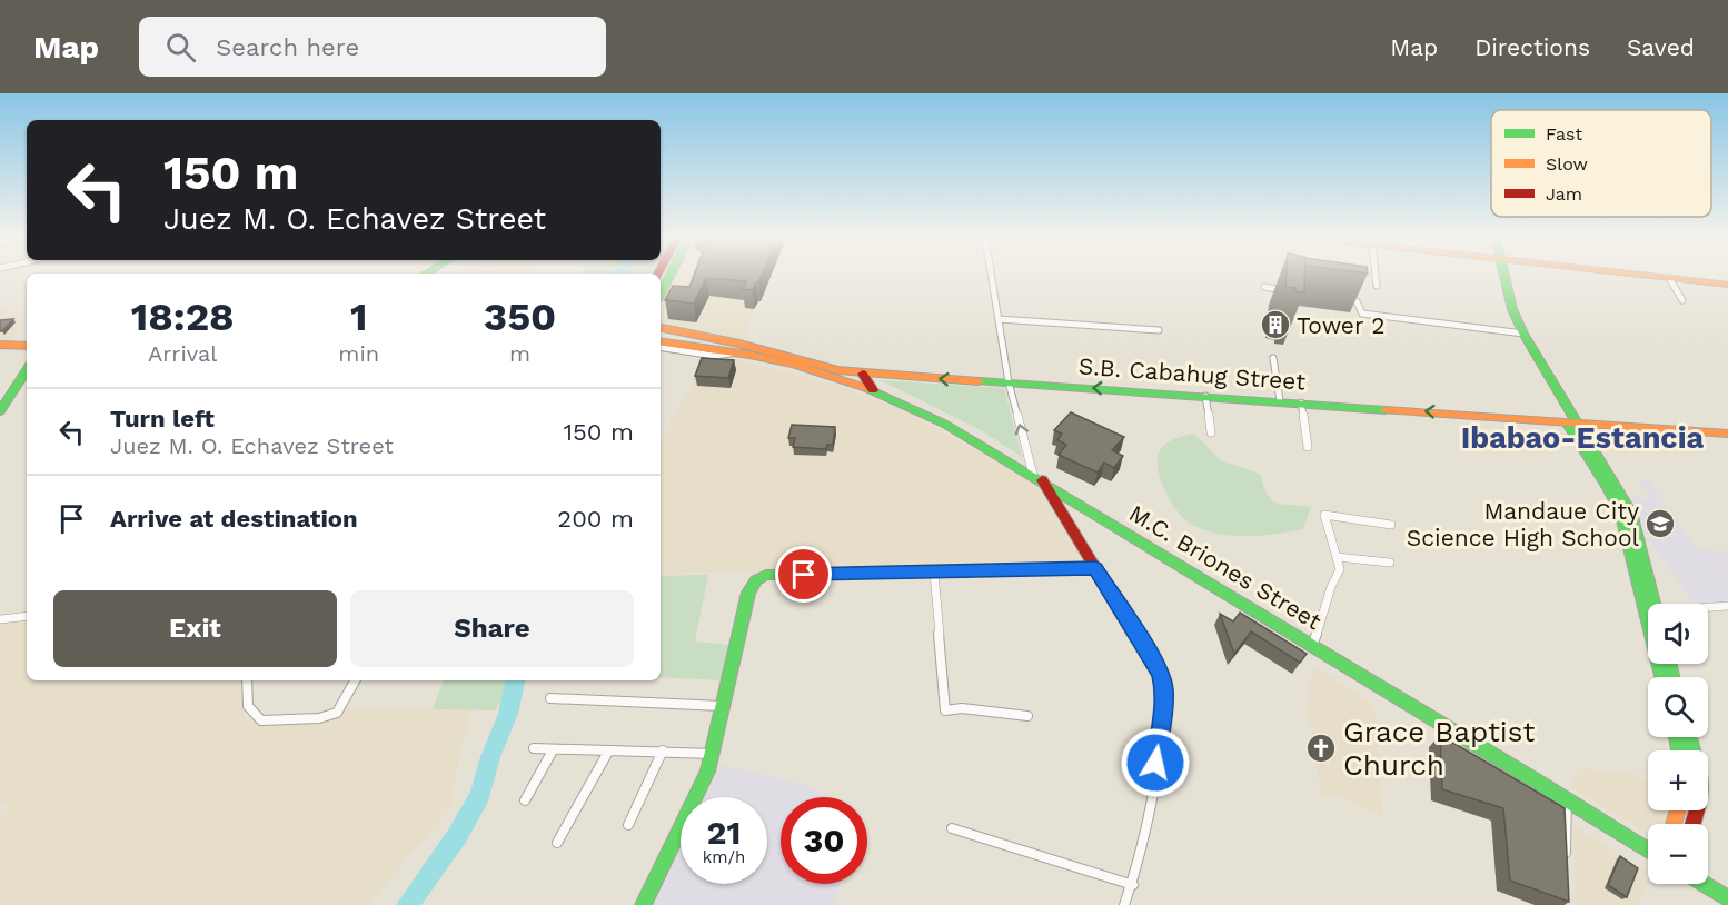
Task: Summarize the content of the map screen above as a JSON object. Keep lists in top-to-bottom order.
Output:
{
  "streets": {
    "street": ["S.B. Cabahug Street", "M.C. Briones Street"]
  },
  "districts": ["Ibabao-Estancia"],
  "places": {
    "building": ["Tower 2"],
    "school or university": ["Mandaue City Science High School"],
    "church": ["Grace Baptist Church"]
  },
  "legend": ["Fast", "Slow", "Jam"],
  "page": {
    "header": "Map",
    "search": "Search here",
    "nav": ["Map", "Directions", "Saved"],
    "turn": ["150 m", "Juez M. O. Echavez Street"],
    "eta": [
      "18:28",
      "Arrival",
      "1",
      "min",
      "350",
      "m"
    ],
    "list": [
      {
        "name": "Turn left",
        "note": "Juez M. O. Echavez Street",
        "value": "150 m"
      },
      {
        "name": "Arrive at destination",
        "value": "200 m"
      }
    ],
    "buttons": ["Exit", "Share"],
    "map_buttons": ["+", "−"],
    "speed": "21 km/h",
    "limit": "30"
  }
}
